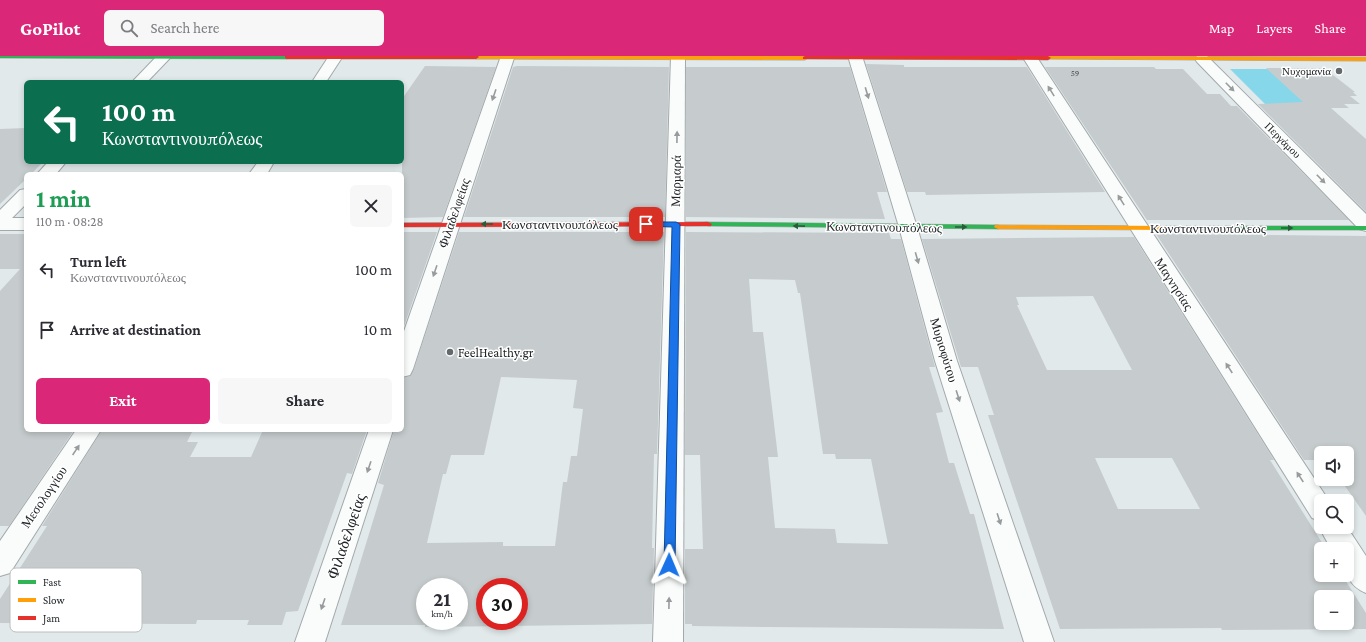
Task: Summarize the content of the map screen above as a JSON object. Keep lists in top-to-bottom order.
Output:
{
  "streets": {
    "street": [
      "Περγάμου",
      "Μαρμαρά",
      "Φιλαδελφείας",
      "Κωνσταντινουπόλεως",
      "Μαγνησίας",
      "Μυριοφύτου",
      "Μεσολογγίου"
    ]
  },
  "crossings": [
    ["Περγάμου", "Κωνσταντινουπόλεως"],
    ["Μαρμαρά", "Κωνσταντινουπόλεως"],
    ["Φιλαδελφείας", "Κωνσταντινουπόλεως"],
    ["Κωνσταντινουπόλεως", "Μαγνησίας"],
    ["Κωνσταντινουπόλεως", "Μυριοφύτου"]
  ],
  "one_way": [
    "Περγάμου",
    "Μαρμαρά",
    "Φιλαδελφείας",
    "Μαγνησίας",
    "Μυριοφύτου",
    "Μεσολογγίου"
  ],
  "places": ["Νυχομανία", "FeelHealthy.gr"],
  "house_numbers": ["59"],
  "legend": ["Fast", "Slow", "Jam"],
  "page": {
    "header": "GoPilot",
    "search": "Search here",
    "nav": ["Map", "Layers", "Share"],
    "turn": ["100 m", "Κωνσταντινουπόλεως"],
    "heading": ["1 min", "110 m · 08:28"],
    "list": [
      {
        "name": "Turn left",
        "note": "Κωνσταντινουπόλεως",
        "value": "100 m"
      },
      {
        "name": "Arrive at destination",
        "value": "10 m"
      }
    ],
    "buttons": ["Exit", "Share"],
    "map_buttons": ["+", "−"],
    "speed": "21 km/h",
    "limit": "30"
  }
}
